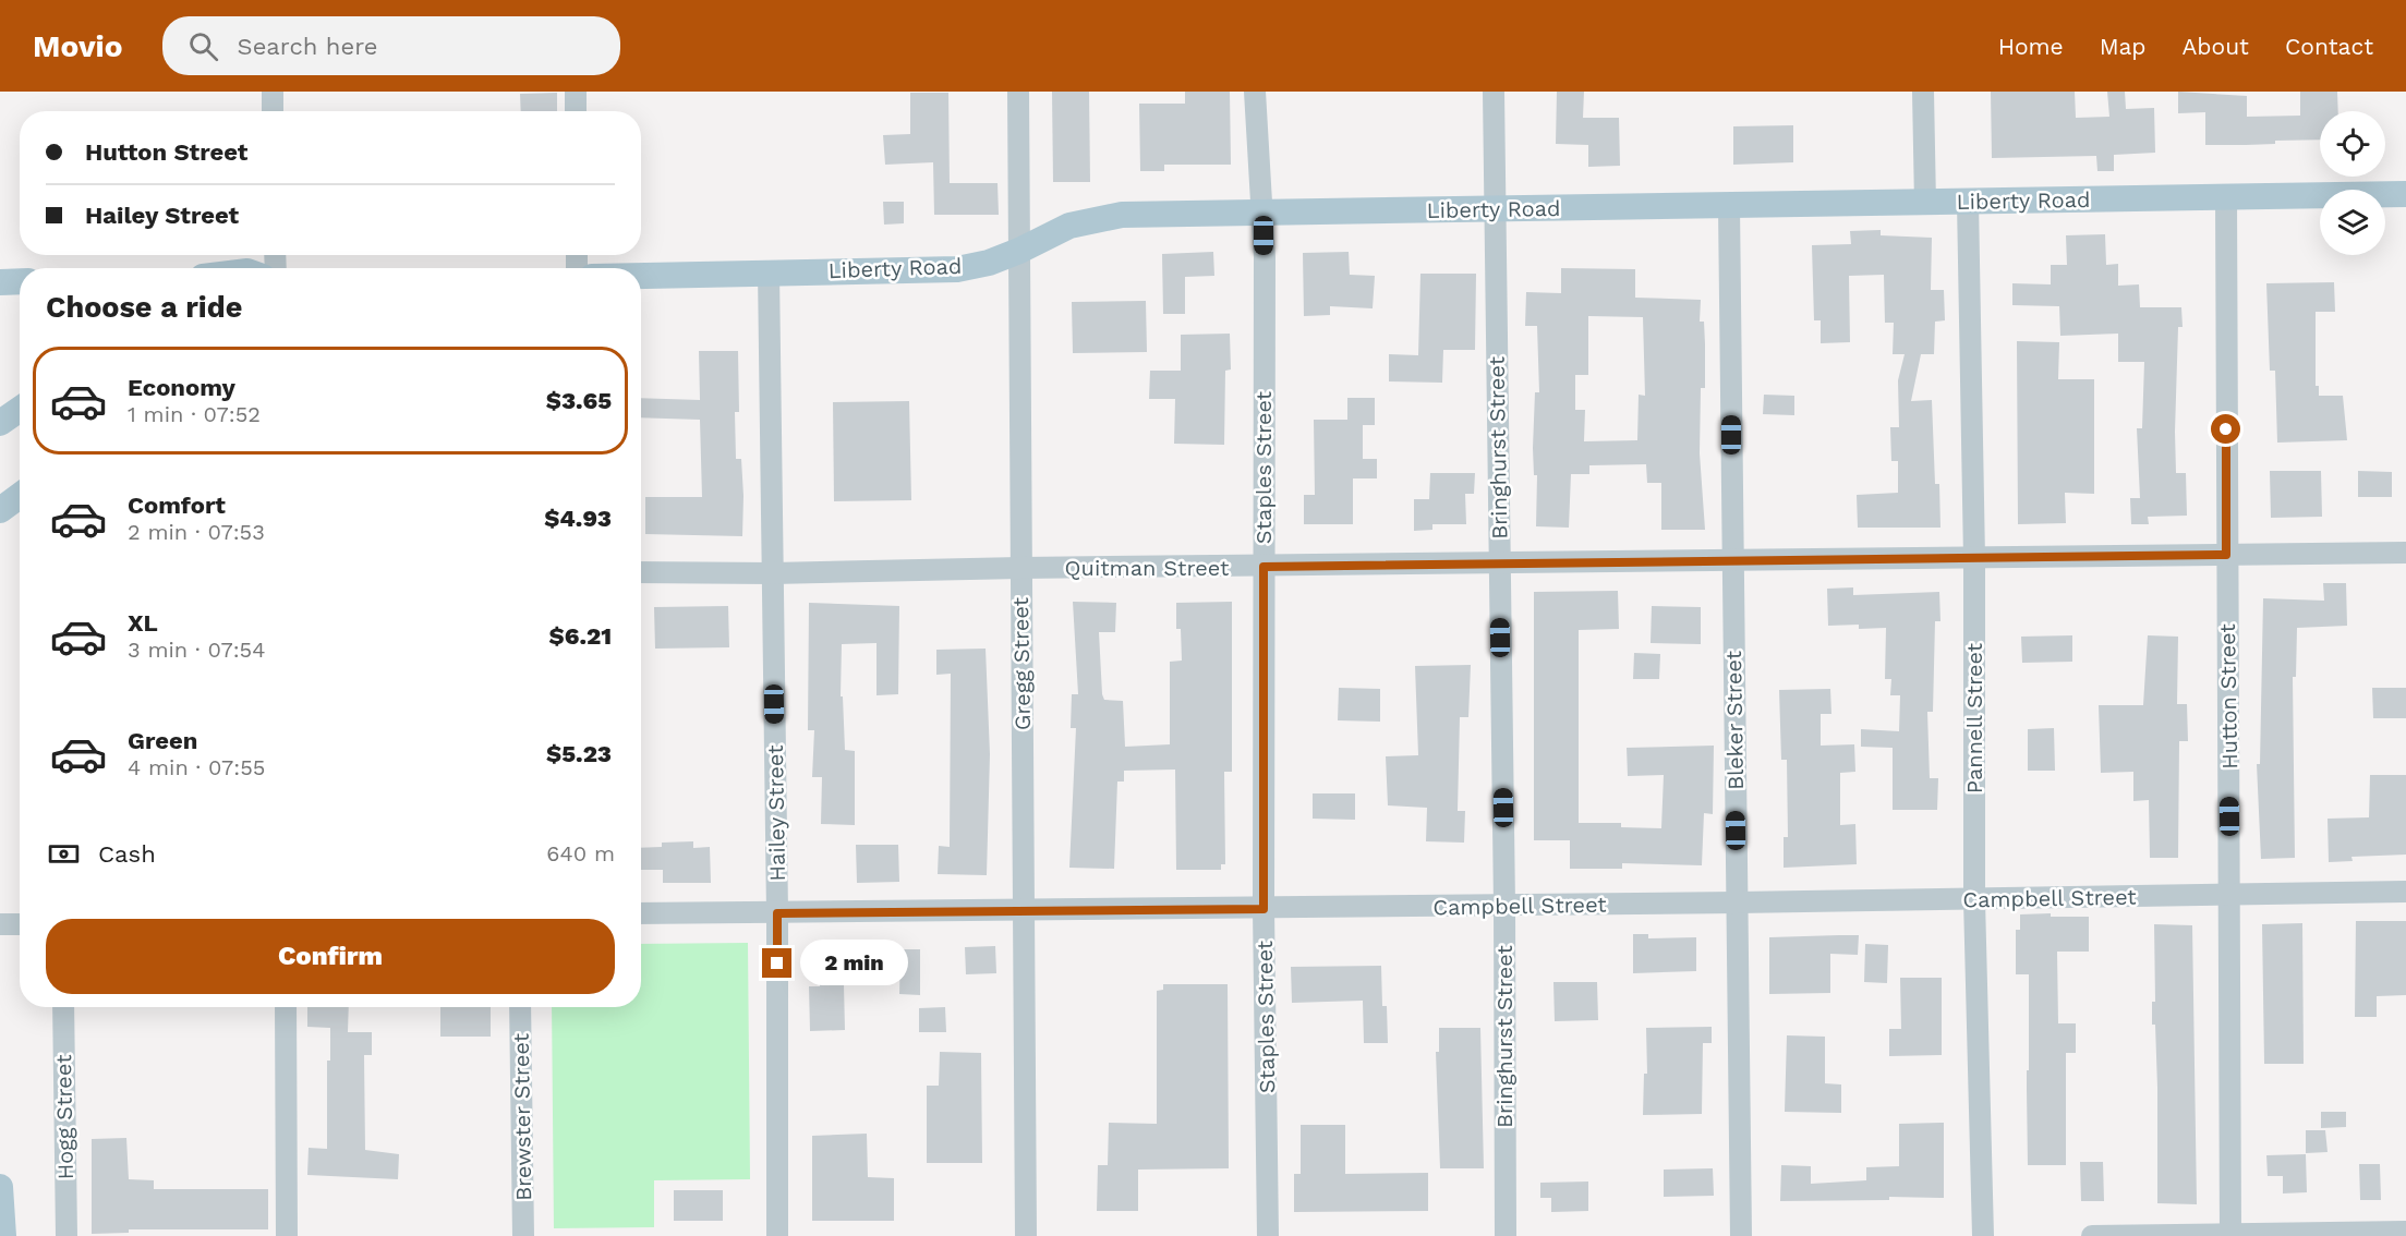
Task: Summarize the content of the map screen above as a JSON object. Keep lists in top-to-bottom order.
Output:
{
  "streets": {
    "main road": ["Liberty Road"],
    "street": [
      "Bringhurst Street",
      "Staples Street",
      "Quitman Street",
      "Gregg Street",
      "Hutton Street",
      "Pannell Street",
      "Bleker Street",
      "Hailey Street",
      "Campbell Street",
      "Hogg Street",
      "Brewster Street"
    ]
  },
  "crossings": [
    ["Liberty Road", "Bringhurst Street"],
    ["Liberty Road", "Staples Street"],
    ["Liberty Road", "Gregg Street"],
    ["Liberty Road", "Hutton Street"],
    ["Liberty Road", "Pannell Street"],
    ["Liberty Road", "Bleker Street"],
    ["Liberty Road", "Hailey Street"],
    ["Bringhurst Street", "Quitman Street"],
    ["Bringhurst Street", "Campbell Street"],
    ["Staples Street", "Quitman Street"],
    ["Staples Street", "Campbell Street"],
    ["Quitman Street", "Gregg Street"],
    ["Quitman Street", "Hutton Street"],
    ["Quitman Street", "Pannell Street"],
    ["Quitman Street", "Bleker Street"],
    ["Quitman Street", "Hailey Street"],
    ["Gregg Street", "Campbell Street"],
    ["Hutton Street", "Campbell Street"],
    ["Pannell Street", "Campbell Street"],
    ["Bleker Street", "Campbell Street"],
    ["Hailey Street", "Campbell Street"]
  ],
  "page": {
    "header": "Movio",
    "search": "Search here",
    "nav": [
      "Home",
      "Map",
      "About",
      "Contact"
    ],
    "banner": ["Hutton Street", "Hailey Street"],
    "heading": "Choose a ride",
    "list": [
      {
        "name": "Economy",
        "note": "1 min · 07:52",
        "value": "$3.65"
      },
      {
        "name": "Comfort",
        "note": "2 min · 07:53",
        "value": "$4.93"
      },
      {
        "name": "XL",
        "note": "3 min · 07:54",
        "value": "$6.21"
      },
      {
        "name": "Green",
        "note": "4 min · 07:55",
        "value": "$5.23"
      }
    ],
    "pay": ["Cash", "640 m"],
    "buttons": "Confirm",
    "bubble": "2 min"
  }
}
